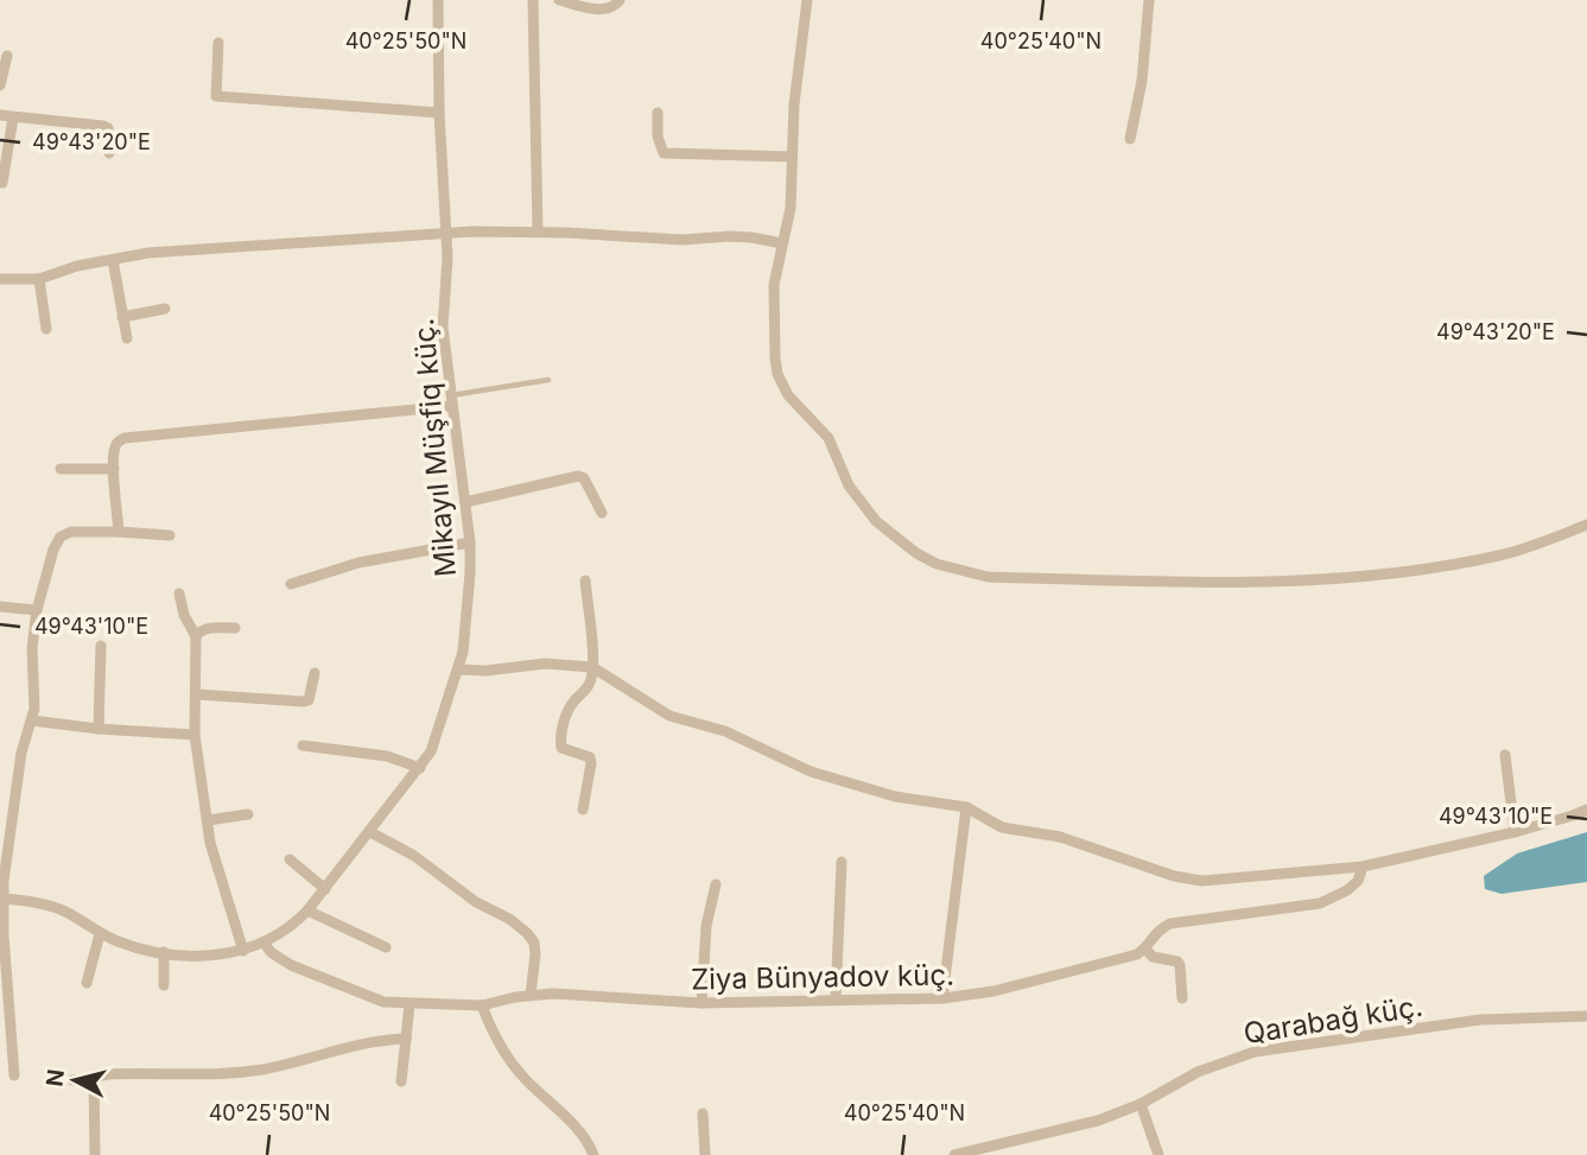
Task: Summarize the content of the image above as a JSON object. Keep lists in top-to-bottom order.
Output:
{
  "streets": {
    "street": ["Mikayıl Müşfiq küç.", "Ziya Bünyadov küç.", "Qarabağ küç."]
  },
  "crossings": [
    ["Mikayıl Müşfiq küç.", "Ziya Bünyadov küç."]
  ],
  "north": "left",
  "coordinates": [
    "40°25'50\"N",
    "40°25'40\"N",
    "49°43'20\"E",
    "49°43'10\"E"
  ]
}
